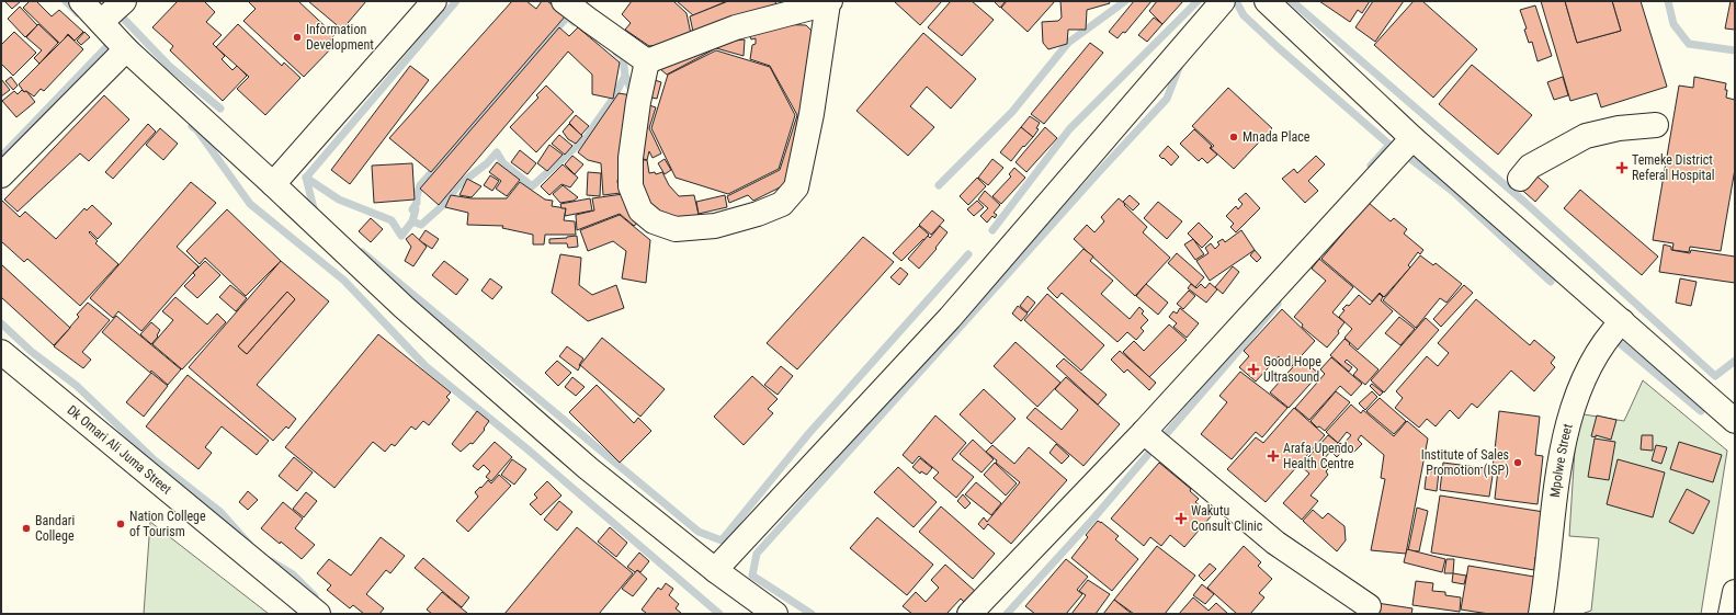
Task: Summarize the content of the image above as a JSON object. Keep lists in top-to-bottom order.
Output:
{
  "streets": {
    "street": ["Dk Omari Ali Juma Street", "Mpolwe Street"]
  },
  "places": {
    "other": [
      "Information Development",
      "Mnada Place",
      "Institute of Sales Promotion (ISP)",
      "Nation College of Tourism",
      "Bandari College"
    ],
    "health": [
      "Temeke District Referal Hospital",
      "Good Hope Ultrasound",
      "Arafa Upendo Health Centre",
      "Wakutu Consult Clinic"
    ]
  }
}
